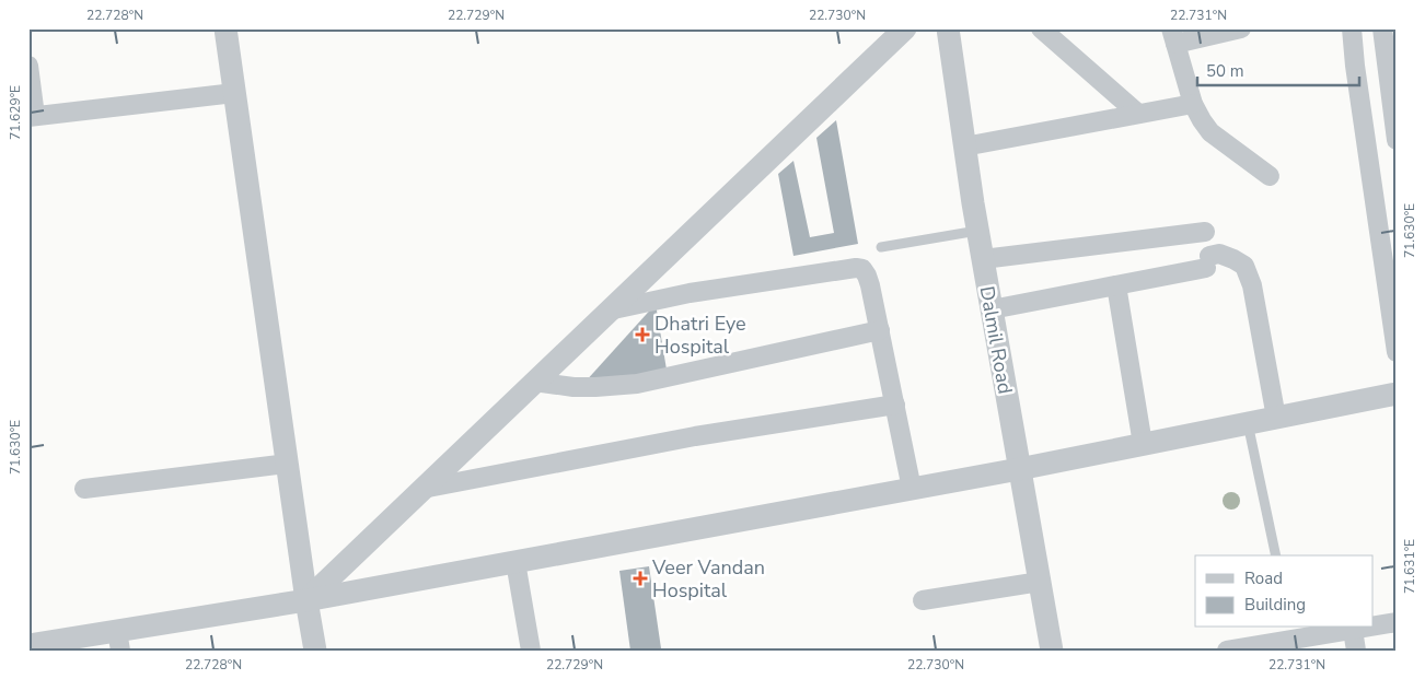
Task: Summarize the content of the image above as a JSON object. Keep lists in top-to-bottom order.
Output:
{
  "streets": {
    "street": ["Dalmil Road"]
  },
  "places": {
    "health": ["Dhatri Eye Hospital", "Veer Vandan Hospital"]
  },
  "legend": ["Road", "Building"],
  "scale_bar": "50 m",
  "coordinates": [
    "22.728°N",
    "22.729°N",
    "22.730°N",
    "22.731°N",
    "71.629°E",
    "71.630°E",
    "71.631°E"
  ]
}
